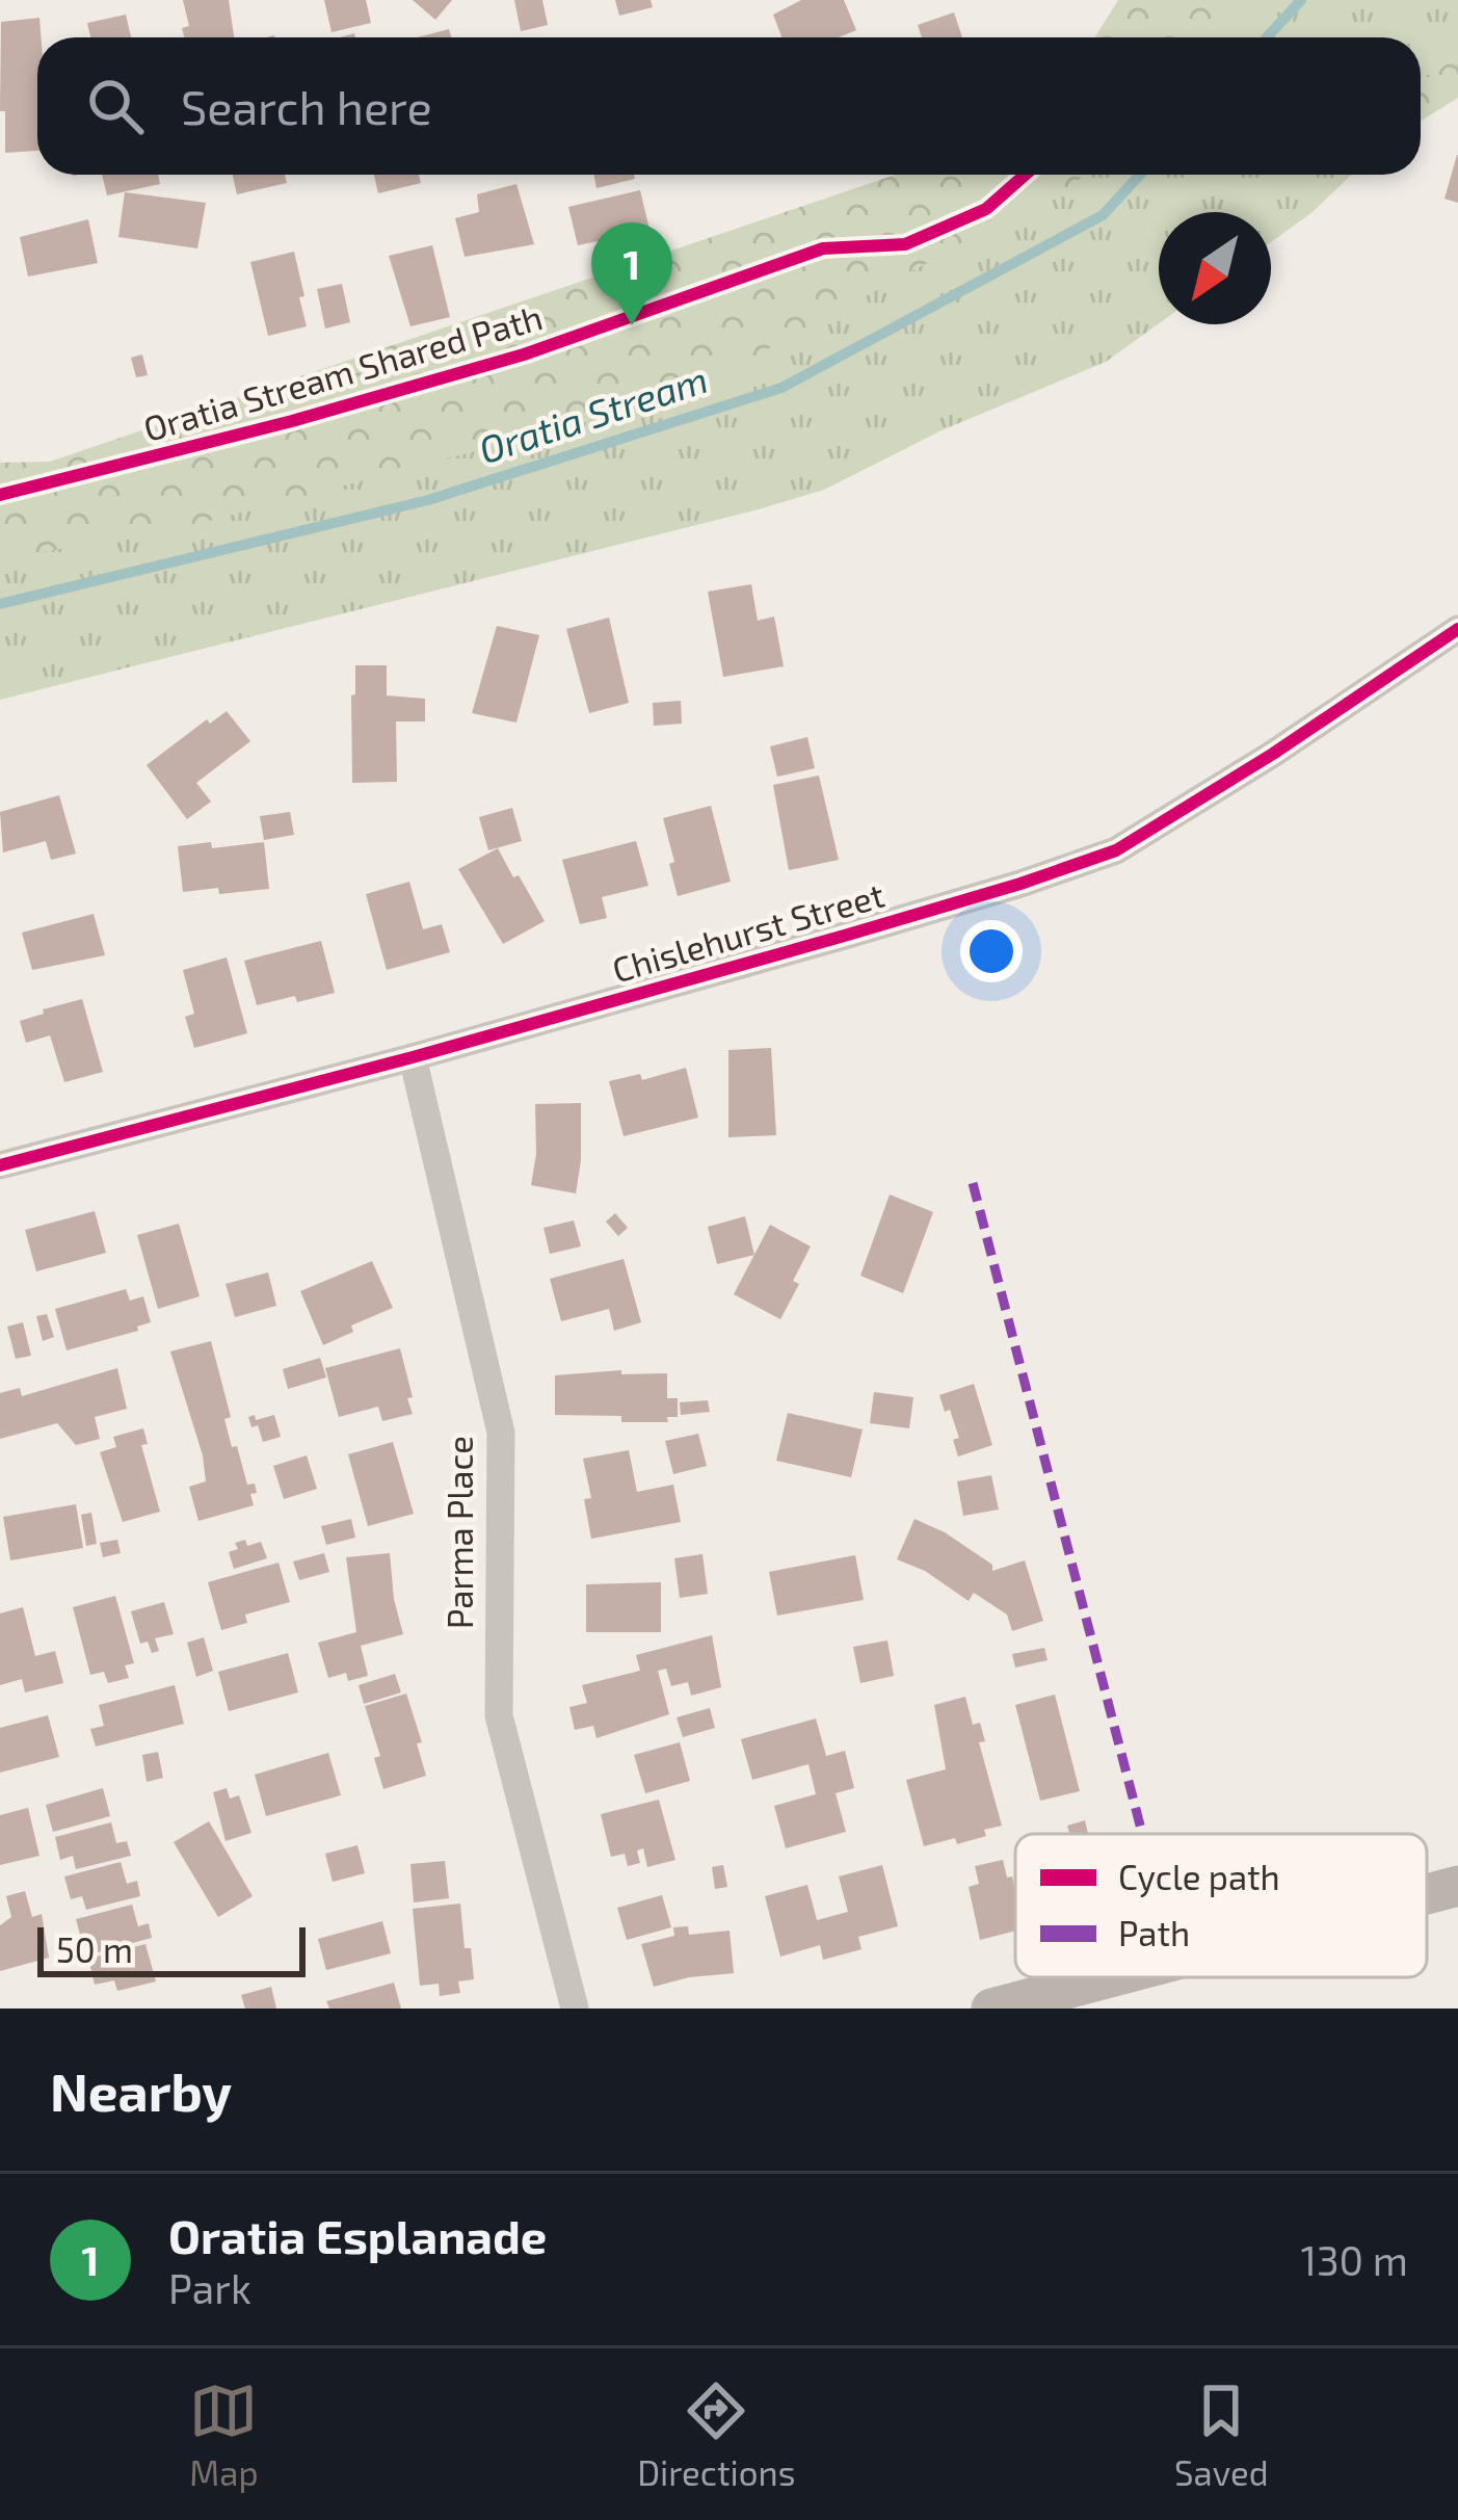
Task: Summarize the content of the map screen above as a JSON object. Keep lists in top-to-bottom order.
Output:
{
  "streets": {
    "street": ["Chislehurst Street", "Parma Place"],
    "cycle path": ["Oratia Stream Shared Path"]
  },
  "crossings": [
    ["Chislehurst Street", "Parma Place"]
  ],
  "water": ["Oratia Stream"],
  "legend": ["Cycle path", "Path"],
  "scale_bar": "50 m",
  "north": "bottom left",
  "page": {
    "search": "Search here",
    "pins": "1",
    "scale": "50 m",
    "heading": "Nearby",
    "list": [
      {
        "mark": "1",
        "name": "Oratia Esplanade",
        "note": "Park",
        "value": "130 m"
      }
    ],
    "nav": ["Map", "Directions", "Saved"]
  }
}
